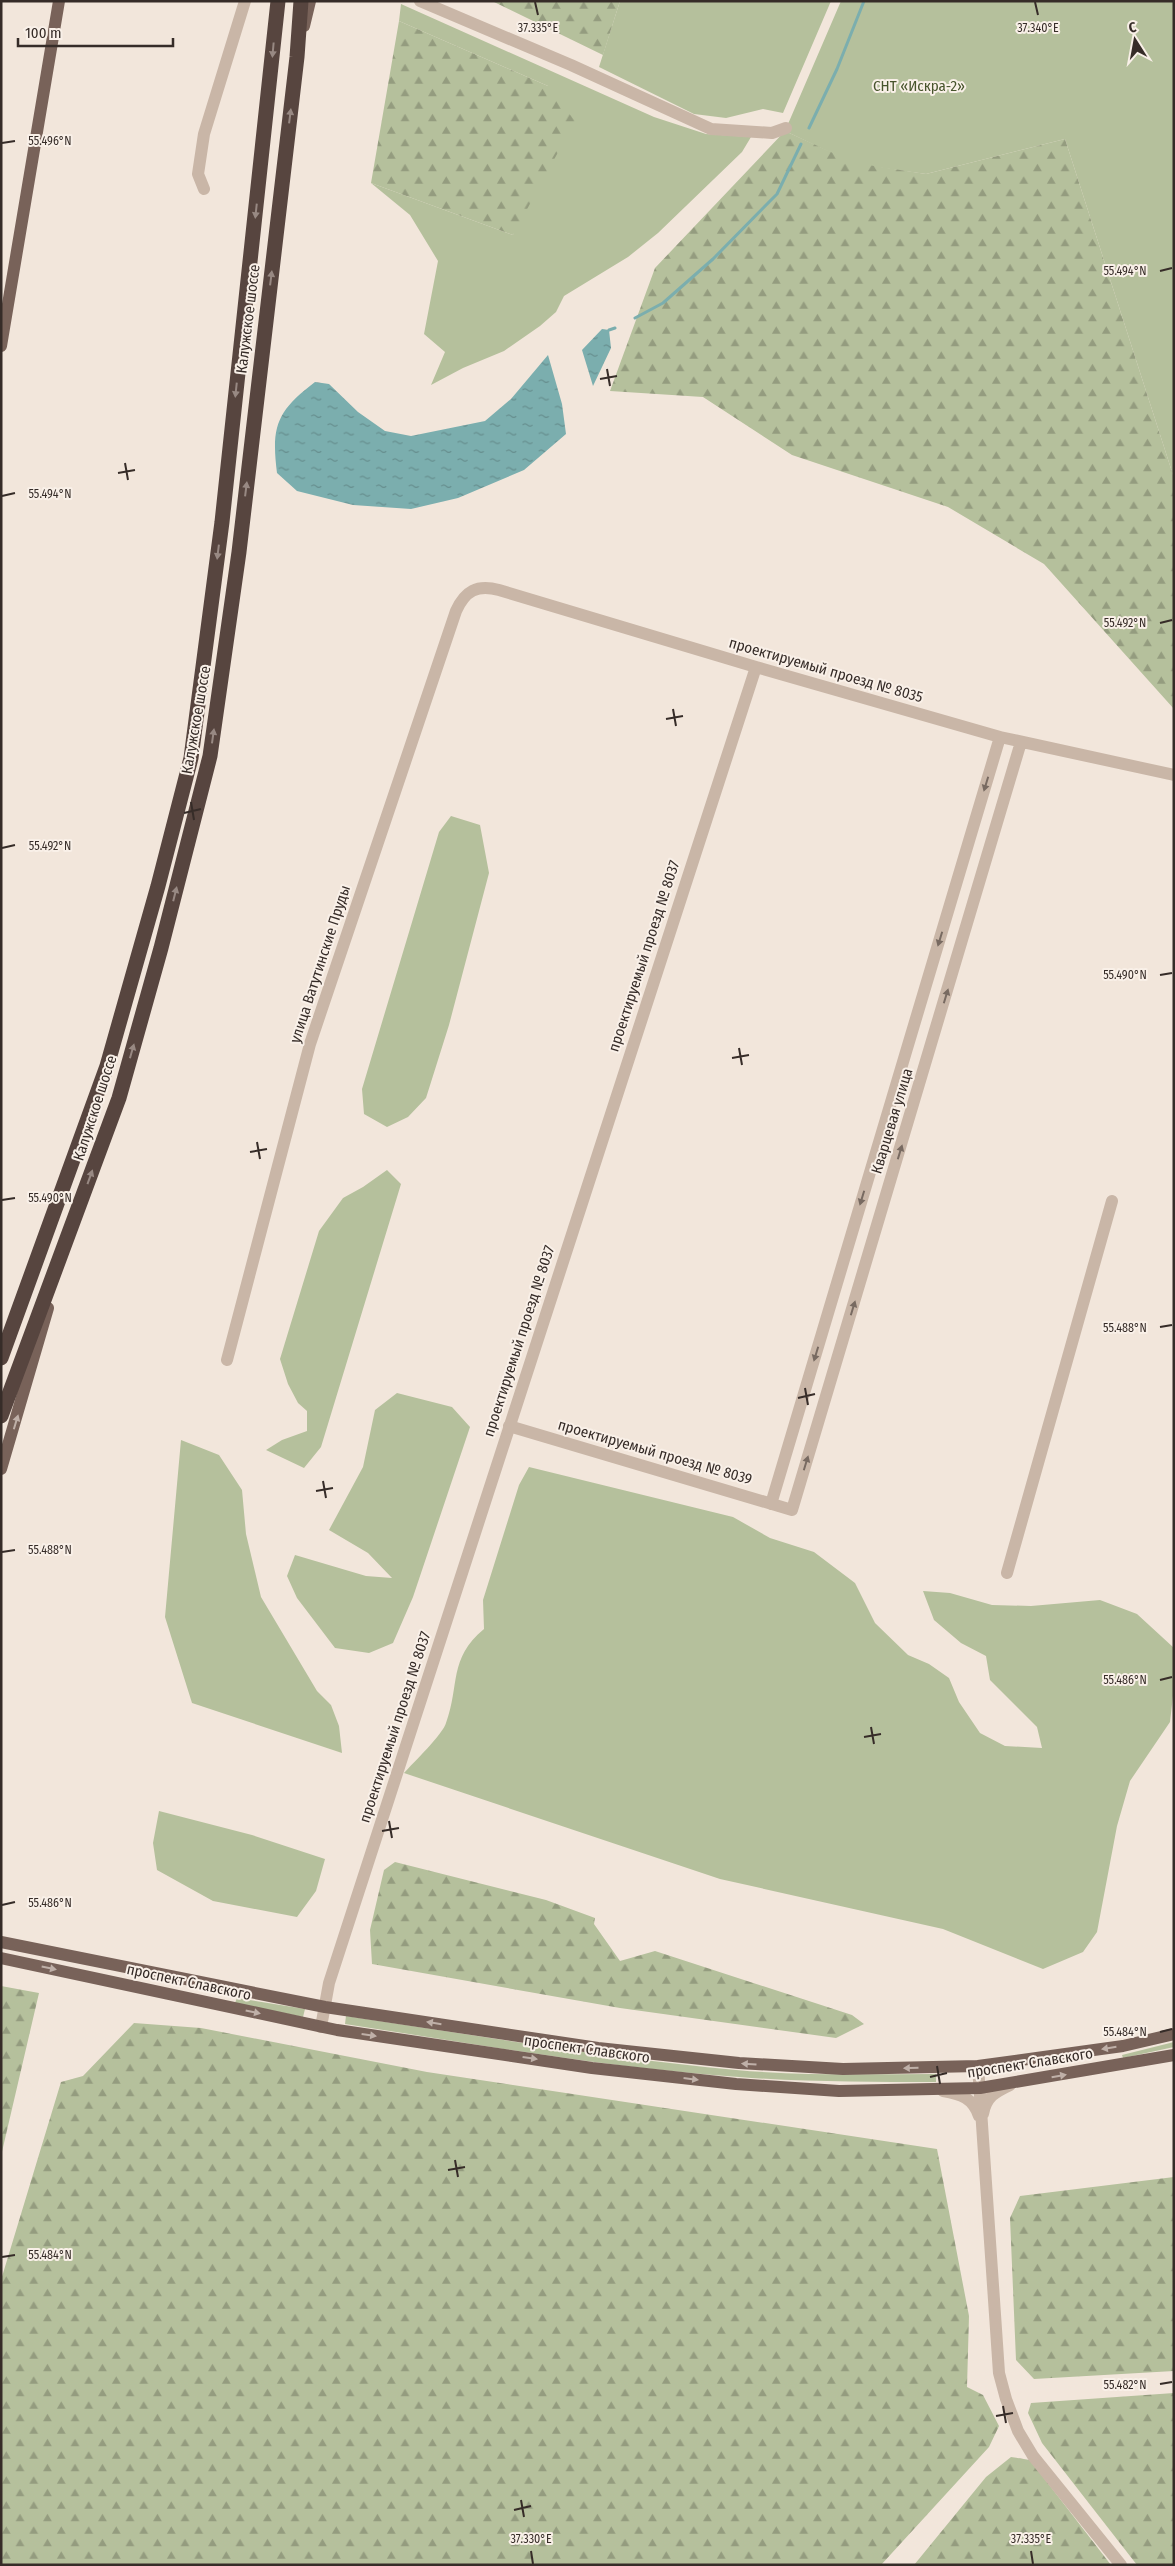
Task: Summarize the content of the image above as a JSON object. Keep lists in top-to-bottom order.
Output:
{
  "streets": {
    "highway": ["Калужское шоссе"],
    "main road": ["проспект Славского"],
    "street": [
      "проектируемый проезд № 8035",
      "проектируемый проезд № 8037",
      "улица Ватутинские Пруды",
      "Кварцевая улица",
      "проектируемый проезд № 8039"
    ]
  },
  "crossings": [
    ["проектируемый проезд № 8035", "проектируемый проезд № 8037"],
    ["проектируемый проезд № 8035", "улица Ватутинские Пруды"],
    ["проектируемый проезд № 8035", "Кварцевая улица"],
    ["проектируемый проезд № 8037", "проектируемый проезд № 8039"],
    ["проектируемый проезд № 8037", "проспект Славского"],
    ["Кварцевая улица", "проектируемый проезд № 8039"]
  ],
  "parks": ["СНТ «Искра-2»"],
  "scale_bar": "100 m",
  "north": "top",
  "coordinates": [
    "37.340°E",
    "37.335°E",
    "55.496°N",
    "55.494°N",
    "55.492°N",
    "55.490°N",
    "55.488°N",
    "55.486°N",
    "55.484°N",
    "55.482°N",
    "37.330°E"
  ]
}
